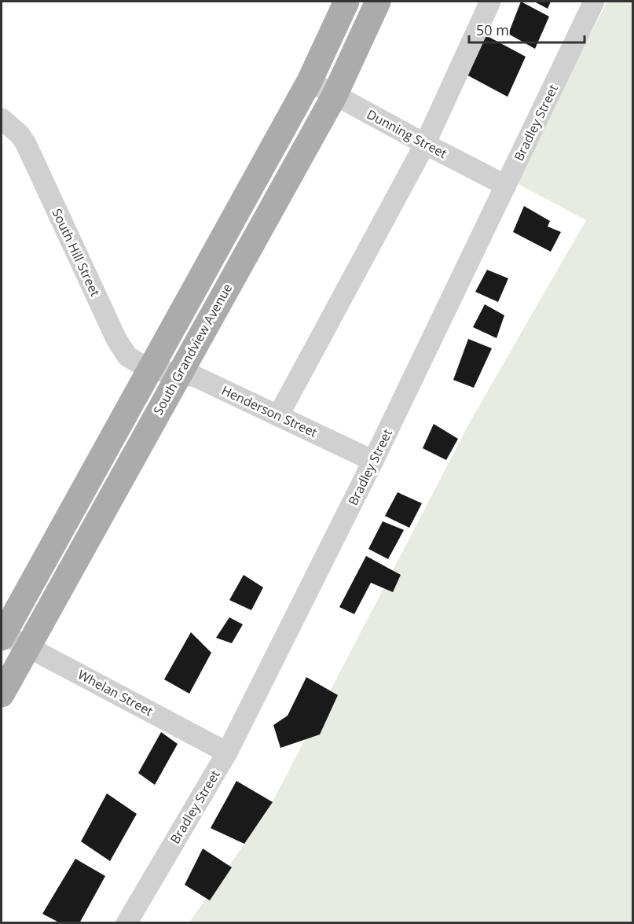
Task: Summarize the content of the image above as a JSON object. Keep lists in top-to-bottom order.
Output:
{
  "streets": {
    "main road": ["South Grandview Avenue"],
    "street": [
      "Bradley Street",
      "Dunning Street",
      "South Hill Street",
      "Henderson Street",
      "Whelan Street"
    ]
  },
  "crossings": [
    ["Bradley Street", "Dunning Street"],
    ["Bradley Street", "Henderson Street"],
    ["Bradley Street", "Whelan Street"],
    ["Dunning Street", "South Grandview Avenue"],
    ["South Hill Street", "South Grandview Avenue"],
    ["South Hill Street", "Henderson Street"],
    ["South Grandview Avenue", "Henderson Street"],
    ["South Grandview Avenue", "Whelan Street"]
  ],
  "scale_bar": "50 m"
}
